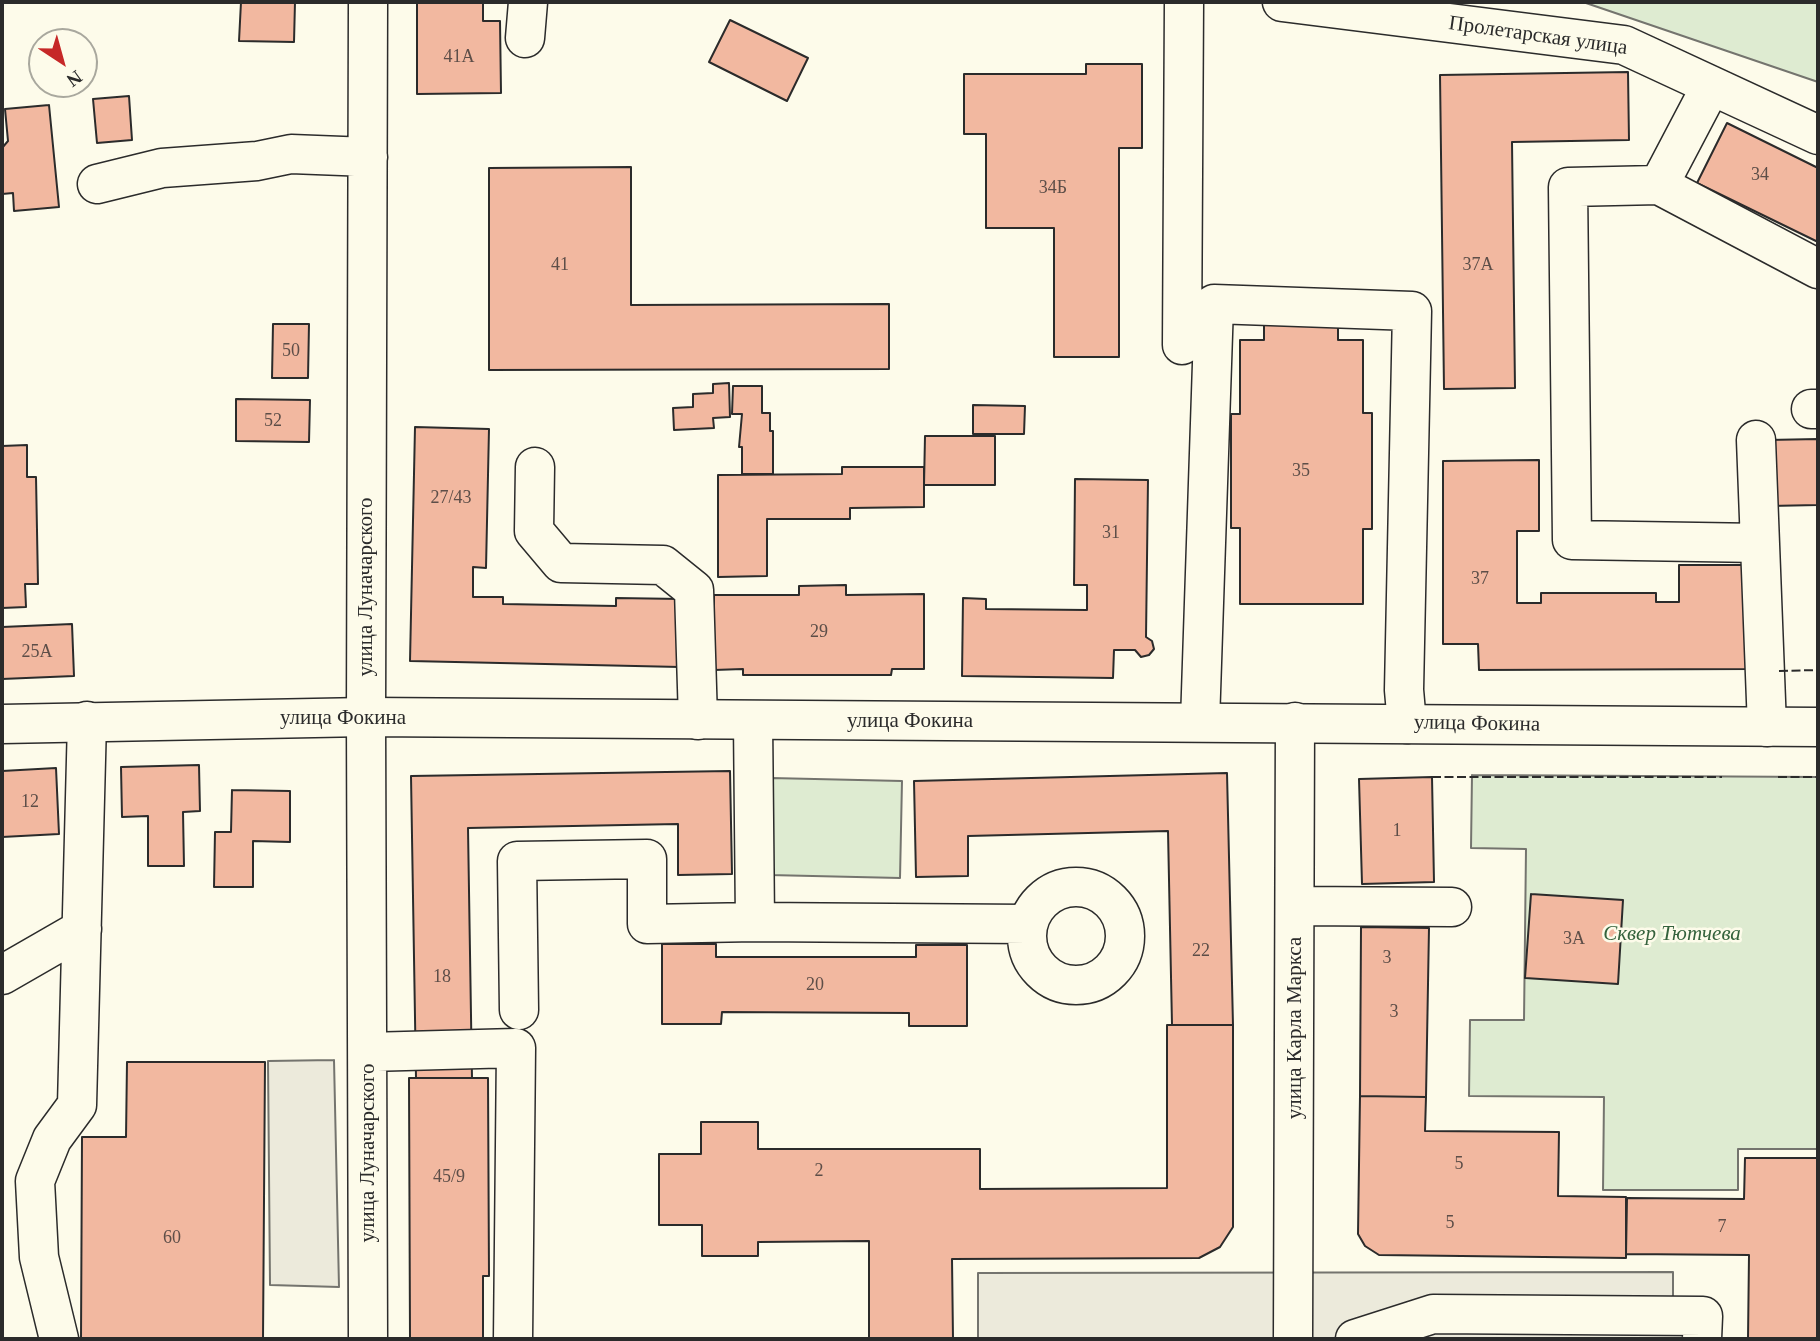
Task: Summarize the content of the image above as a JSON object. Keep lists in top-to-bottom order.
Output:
{
  "streets": {
    "street": [
      "Пролетарская улица",
      "улица Луначарского",
      "улица Фокина",
      "улица Карла Маркса"
    ]
  },
  "crossings": [
    ["улица Луначарского", "улица Фокина"],
    ["улица Фокина", "улица Карла Маркса"]
  ],
  "parks": ["Сквер Тютчева"],
  "house_numbers": [
    "41А",
    "34",
    "34Б",
    "41",
    "37А",
    "50",
    "52",
    "35",
    "27/43",
    "31",
    "37",
    "29",
    "25А",
    "12",
    "1",
    "3А",
    "22",
    "3",
    "18",
    "20",
    "3",
    "5",
    "2",
    "45/9",
    "5",
    "7",
    "60"
  ],
  "north": "bottom right"
}
